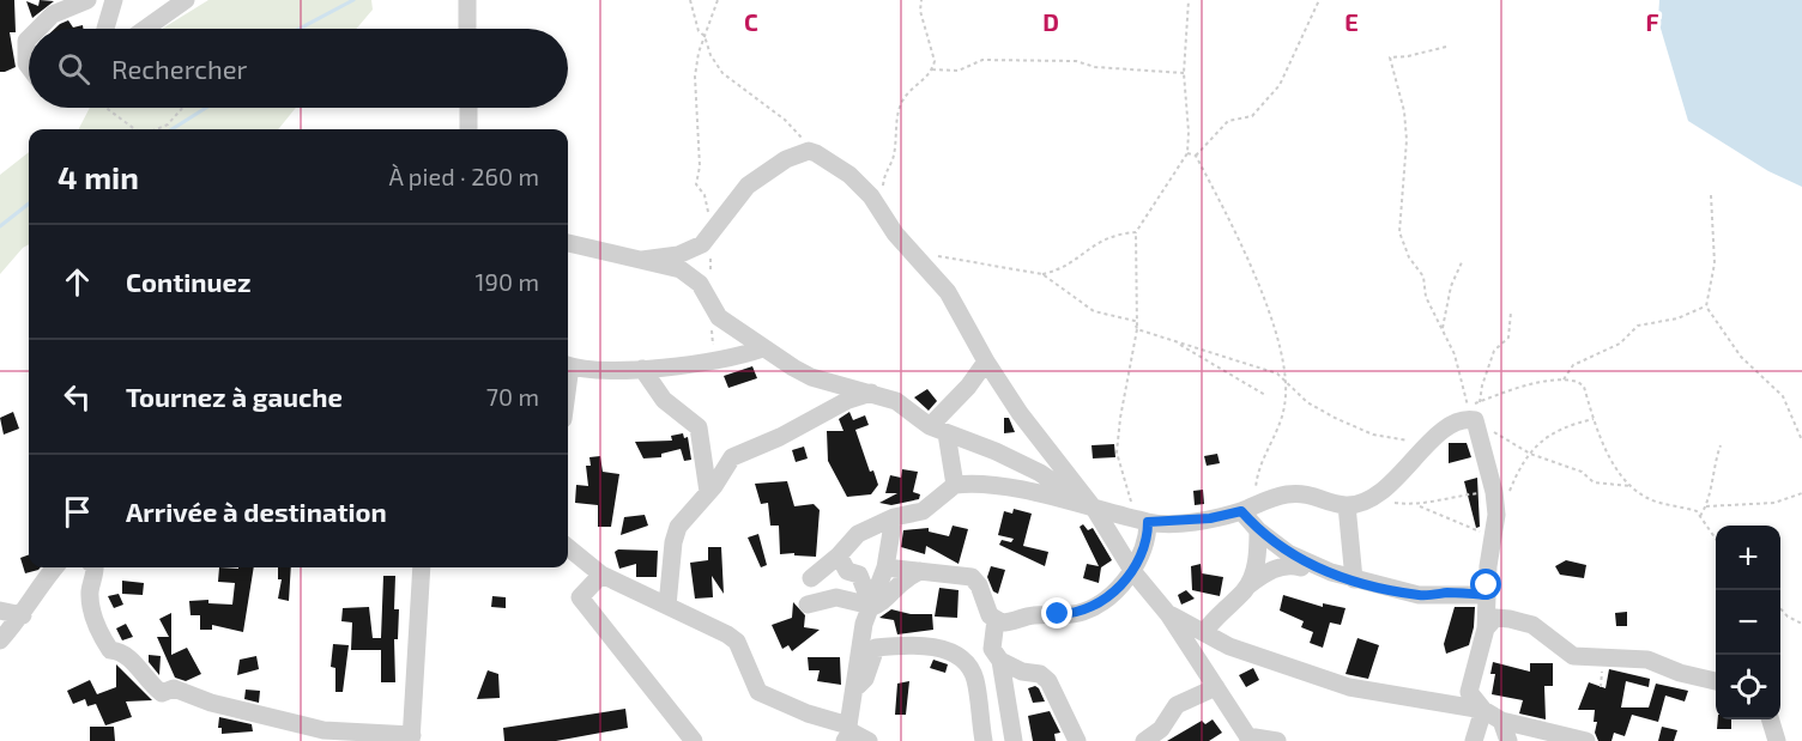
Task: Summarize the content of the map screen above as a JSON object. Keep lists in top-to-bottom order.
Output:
{
  "page": {
    "search": "Rechercher",
    "heading": ["4 min", "À pied · 260 m"],
    "list": [
      ["Continuez", "190 m"],
      ["Tournez à gauche", "70 m"],
      "Arrivée à destination"
    ],
    "map_buttons": ["+", "−"]
  },
  "grid": {
    "columns": [
      "C",
      "D",
      "E",
      "F"
    ]
  }
}
